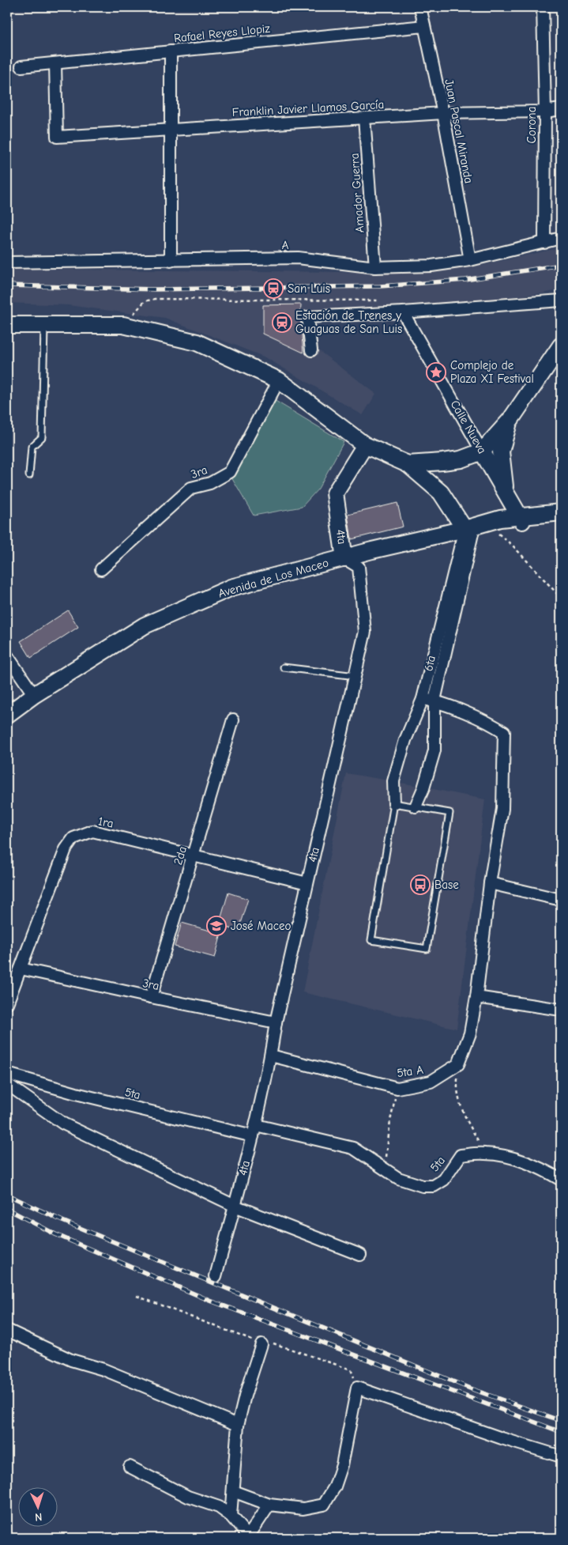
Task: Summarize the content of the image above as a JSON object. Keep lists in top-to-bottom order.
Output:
{
  "streets": {
    "street": [
      "Rafael Reyes Llopiz",
      "Franklin Javier Llamos García",
      "Corona",
      "Juan Pascal Miranda",
      "Amador Guerra",
      "A",
      "Calle Nueva",
      "3ra",
      "4ta",
      "Avenida de Los Maceo",
      "6ta",
      "1ra",
      "2da",
      "5ta A",
      "5ta"
    ]
  },
  "crossings": [
    ["Rafael Reyes Llopiz", "Franklin Javier Llamos García"],
    ["Rafael Reyes Llopiz", "Juan Pascal Miranda"],
    ["Franklin Javier Llamos García", "Corona"],
    ["Franklin Javier Llamos García", "Juan Pascal Miranda"],
    ["Franklin Javier Llamos García", "Amador Guerra"],
    ["Corona", "A"],
    ["Juan Pascal Miranda", "A"],
    ["Amador Guerra", "A"],
    ["Calle Nueva", "Avenida de Los Maceo"],
    ["3ra", "4ta"],
    ["3ra", "1ra"],
    ["3ra", "2da"],
    ["4ta", "Avenida de Los Maceo"],
    ["4ta", "1ra"],
    ["4ta", "5ta A"],
    ["4ta", "5ta"],
    ["Avenida de Los Maceo", "6ta"],
    ["1ra", "2da"]
  ],
  "places": {
    "station": ["San Luis", "Estación de Trenes y Guaguas de San Luis"],
    "place": ["Complejo de Plaza XI Festival"],
    "bus stop": ["Base"],
    "school or university": ["José Maceo"]
  },
  "north": "bottom"
}
